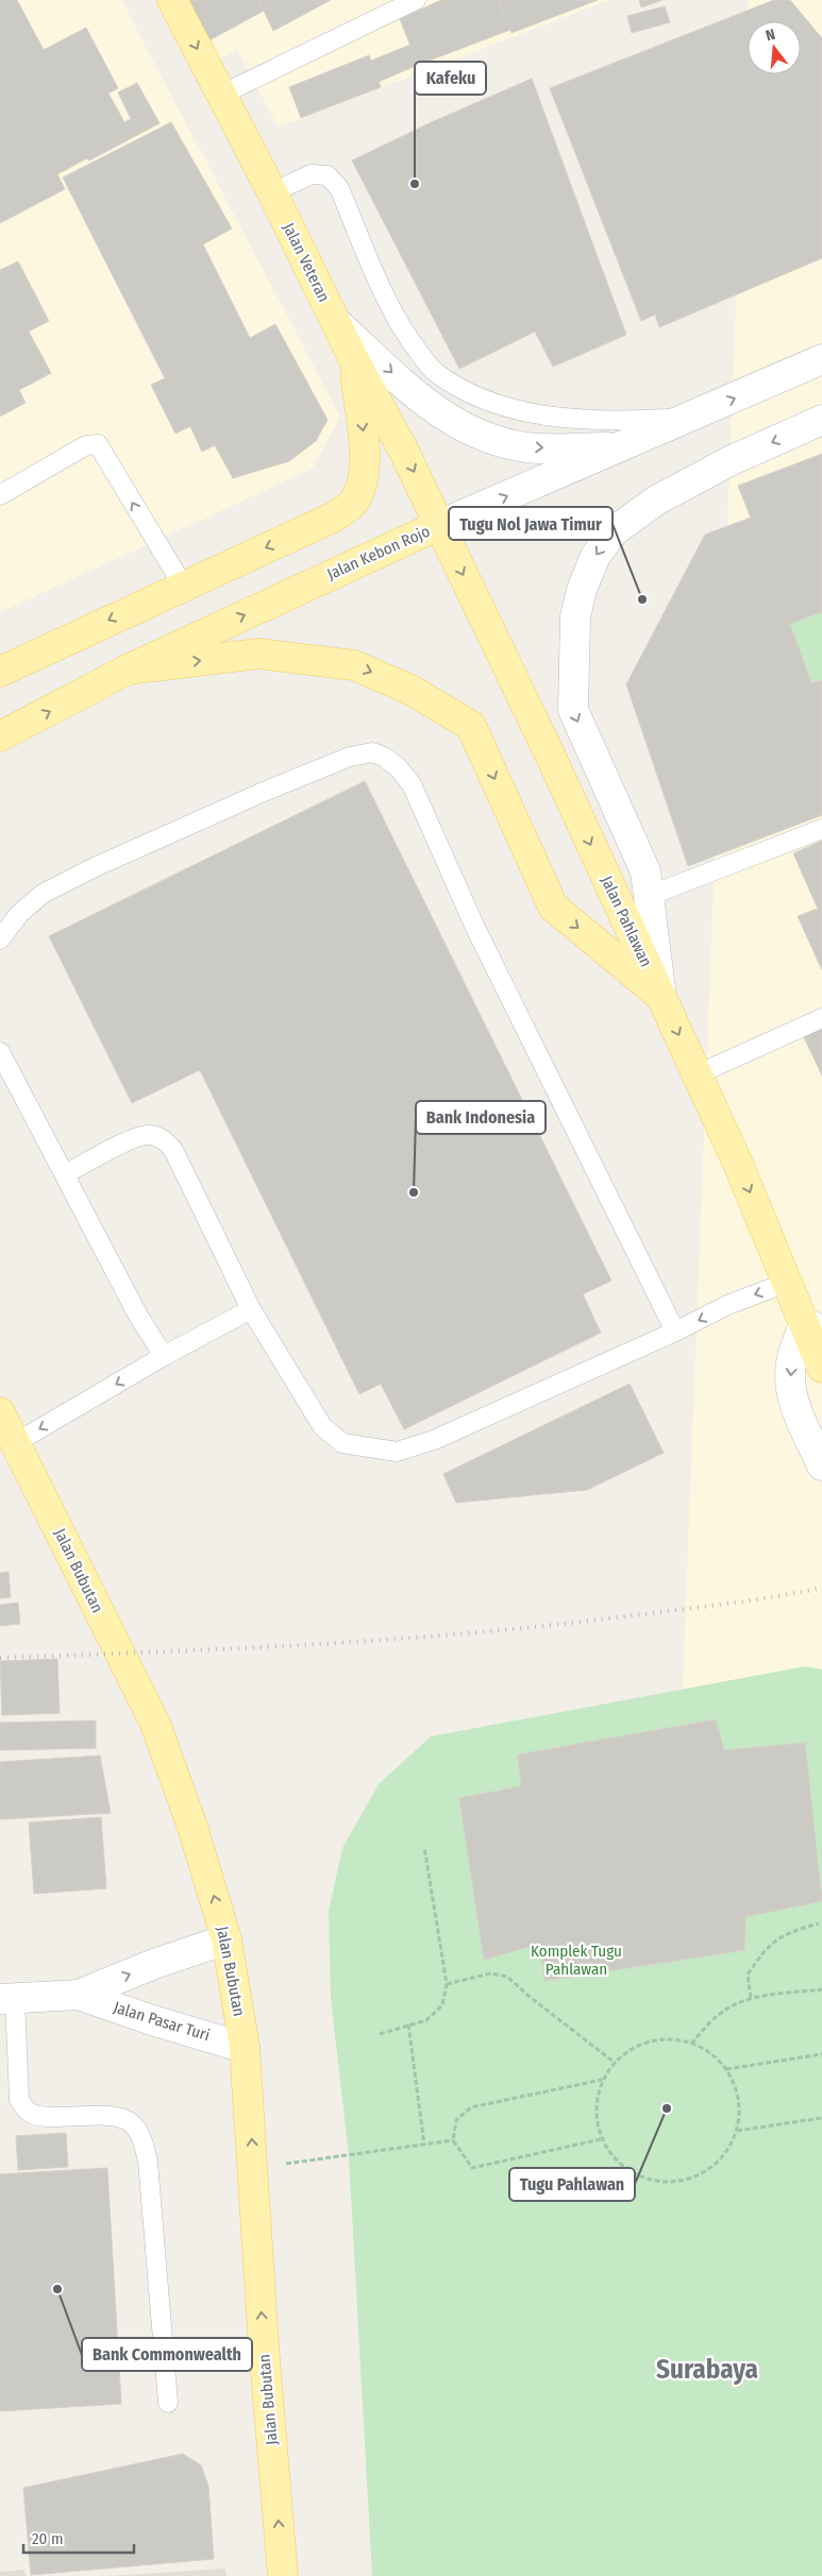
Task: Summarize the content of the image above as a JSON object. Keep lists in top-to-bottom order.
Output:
{
  "streets": {
    "main road": [
      "Jalan Veteran",
      "Jalan Kebon Rojo",
      "Jalan Pahlawan",
      "Jalan Bubutan",
      "Jalan Pasar Turi"
    ]
  },
  "crossings": [
    ["Jalan Veteran", "Jalan Kebon Rojo"],
    ["Jalan Veteran", "Jalan Pahlawan"],
    ["Jalan Kebon Rojo", "Jalan Pahlawan"],
    ["Jalan Bubutan", "Jalan Pasar Turi"]
  ],
  "one_way": [
    "Jalan Veteran",
    "Jalan Kebon Rojo",
    "Jalan Pahlawan",
    "Jalan Bubutan",
    "Jalan Pasar Turi"
  ],
  "districts": ["Surabaya"],
  "parks": ["Komplek Tugu Pahlawan"],
  "places": [
    "Kafeku",
    "Tugu Nol Jawa Timur",
    "Bank Indonesia",
    "Tugu Pahlawan",
    "Bank Commonwealth"
  ],
  "scale_bar": "20 m",
  "north": "top"
}
